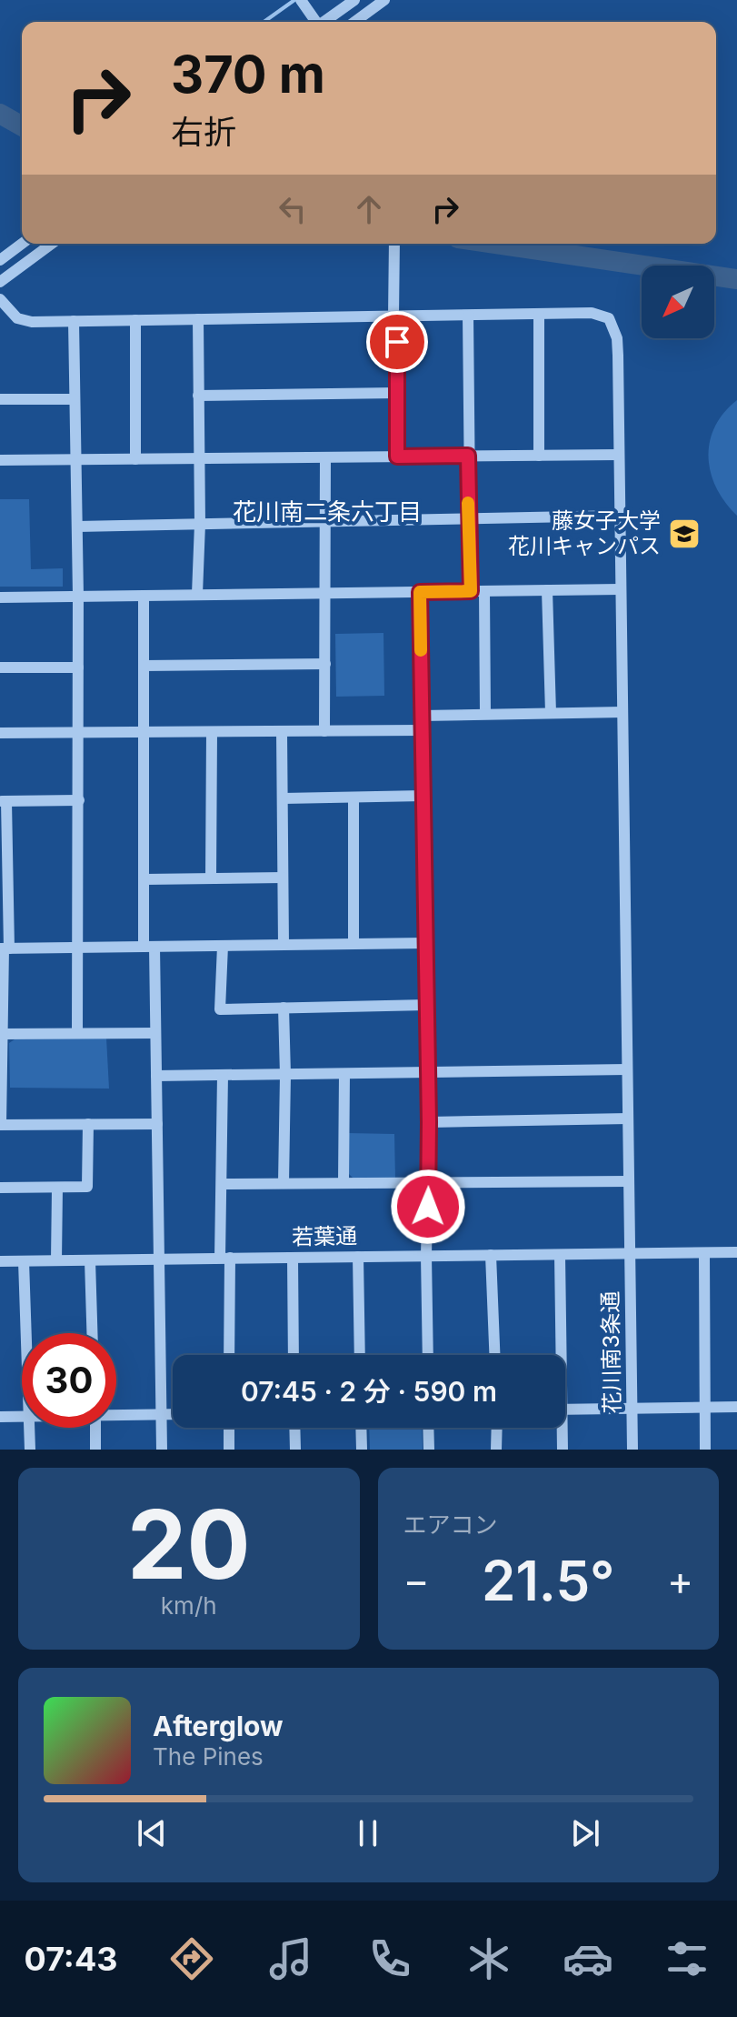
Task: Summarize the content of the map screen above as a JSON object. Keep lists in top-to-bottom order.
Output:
{
  "streets": {
    "street": ["若葉通", "花川南3条通"]
  },
  "crossings": [
    ["若葉通", "花川南3条通"]
  ],
  "districts": ["花川南二条六丁目"],
  "places": {
    "school or university": ["藤女子大学 花川キャンパス"]
  },
  "north": "bottom left",
  "page": {
    "turn": ["370 m", "右折"],
    "limit": "30",
    "trip": "07:45 · 2 分 · 590 m",
    "tile": [
      ["20", "km/h"],
      "エアコン"
    ],
    "heat": ["−", "21.5°", "+"],
    "song": ["Afterglow", "The Pines"],
    "tabs": "07:43"
  }
}
